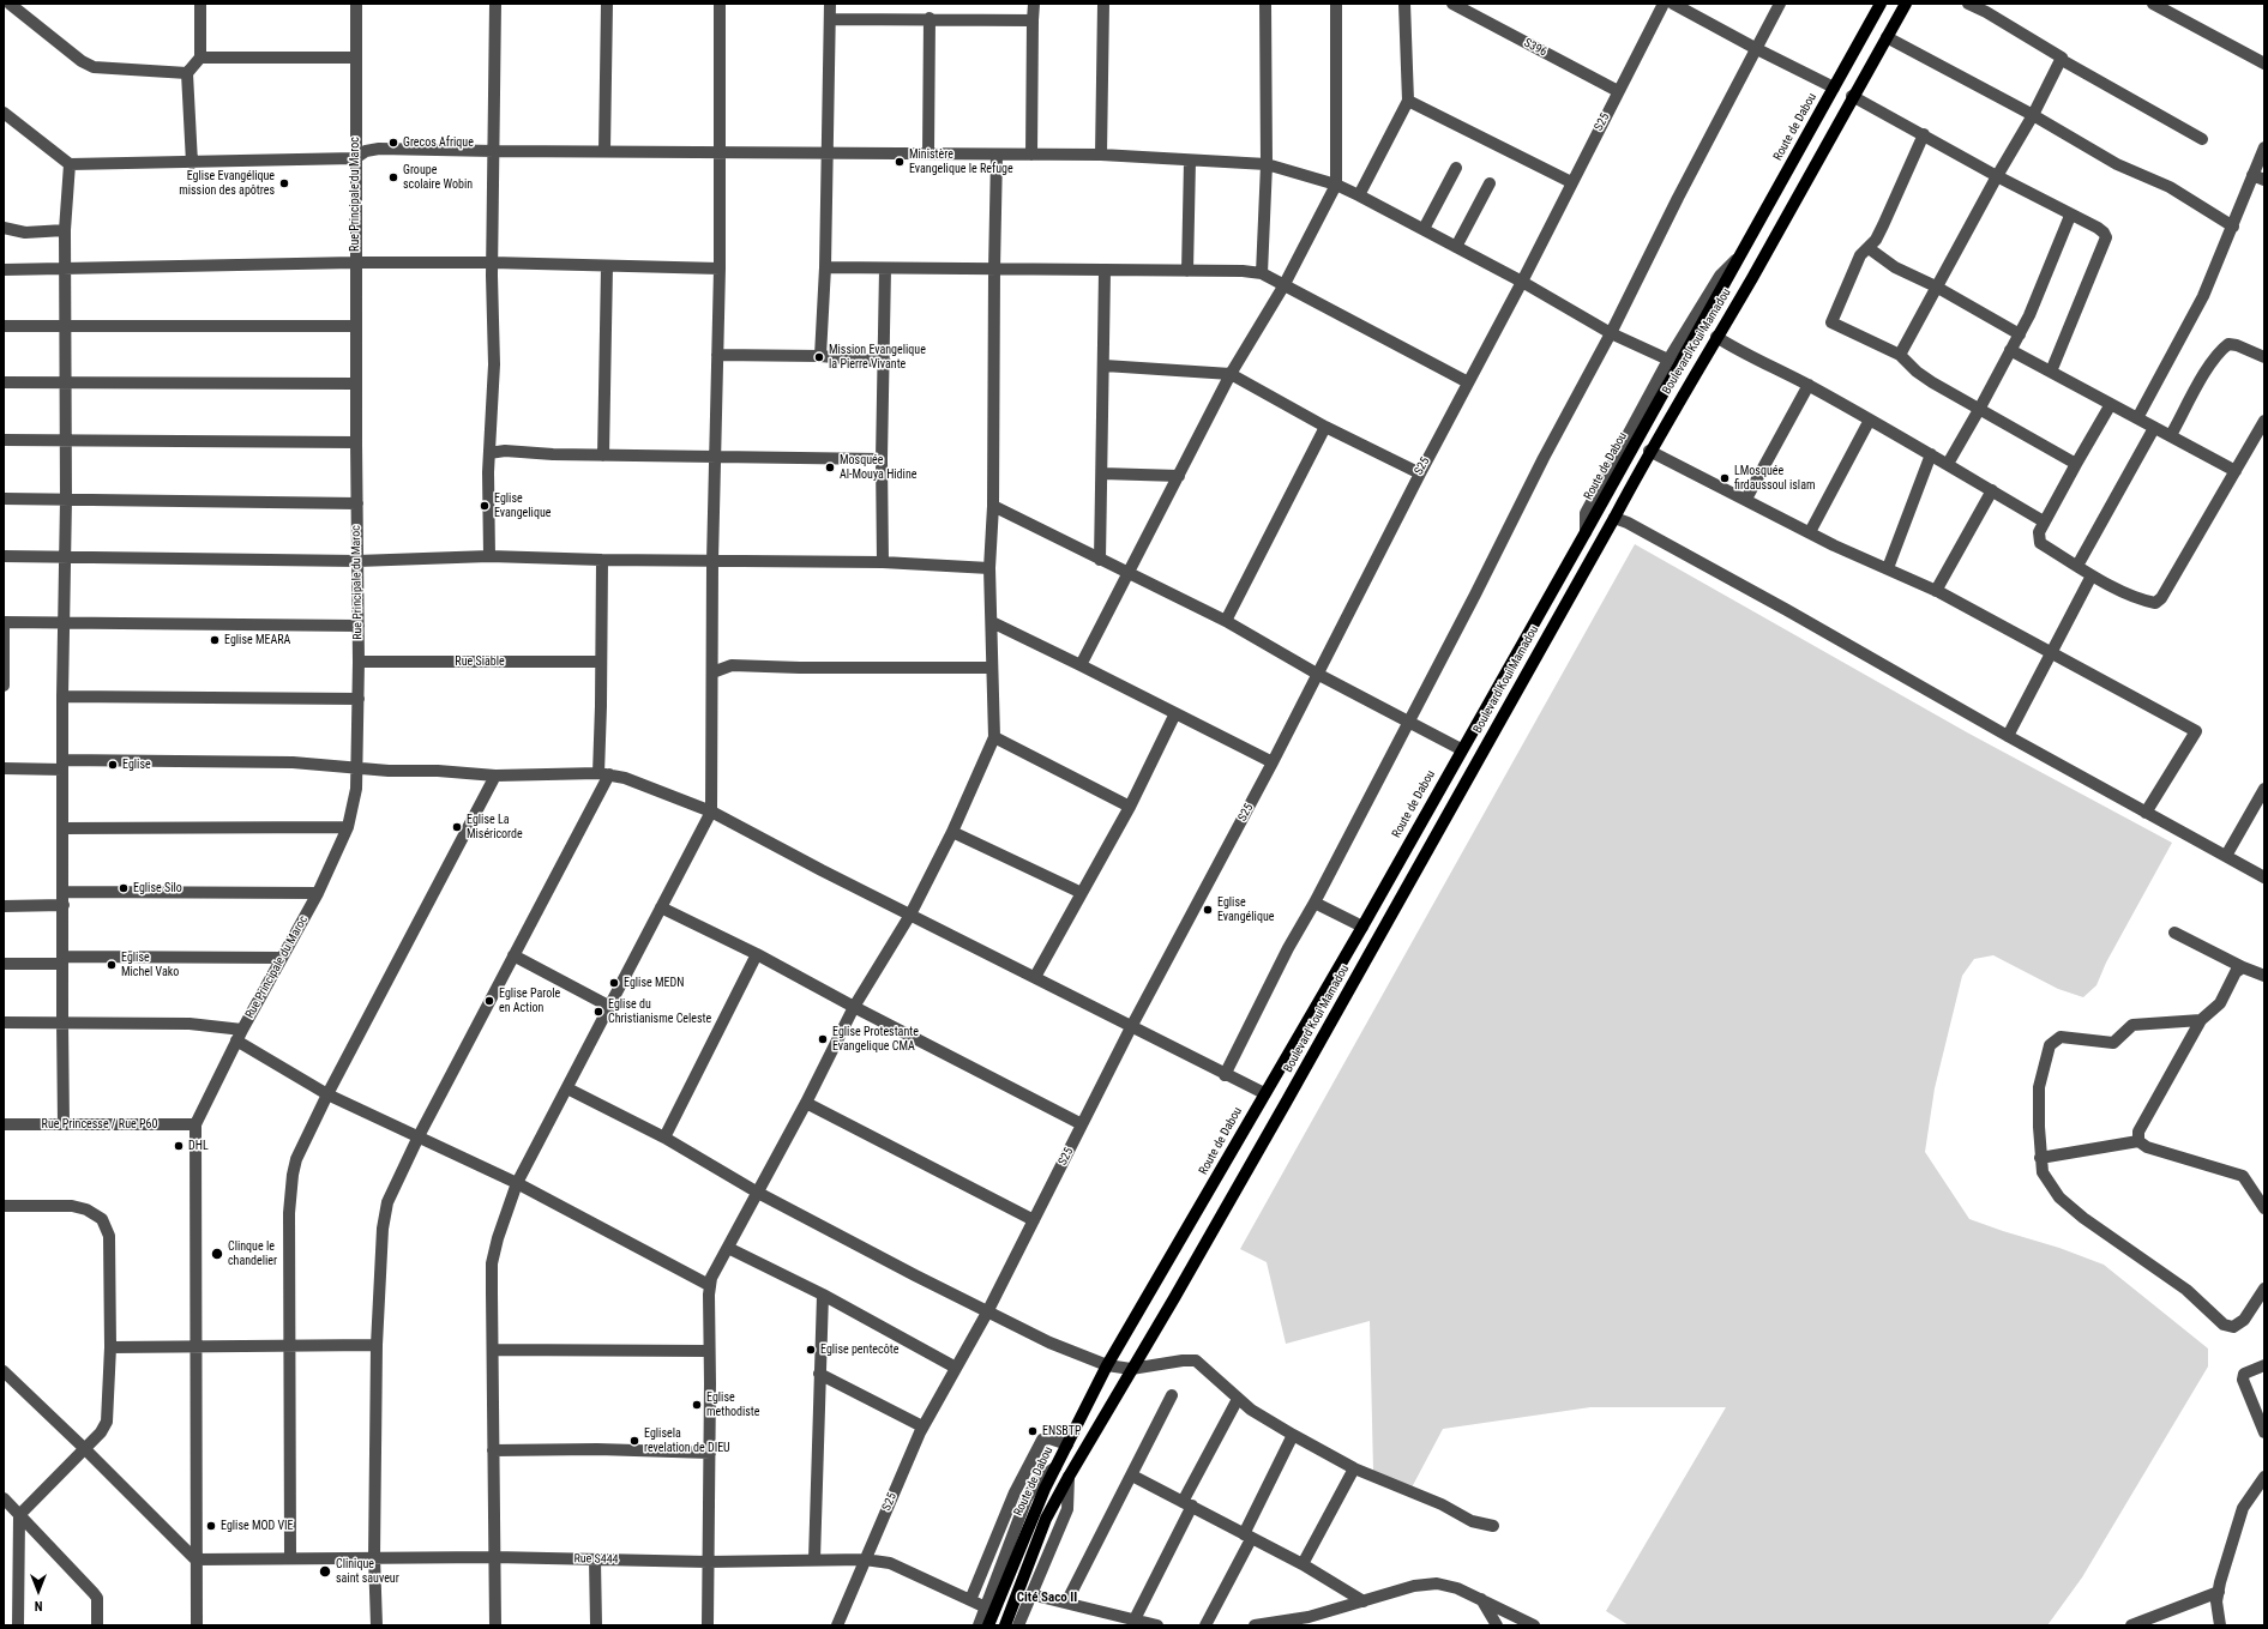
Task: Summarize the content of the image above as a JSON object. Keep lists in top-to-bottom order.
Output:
{
  "streets": {
    "main road": ["Route de Dabou", "Boulevard Koui Mamadou"],
    "street": [
      "S396",
      "S25",
      "Rue Principale du Maroc",
      "Rue Siable",
      "Rue Princesse / Rue P60",
      "Rue S444"
    ]
  },
  "crossings": [
    ["S396", "S25"],
    ["S25", "Rue S444"],
    ["Rue Principale du Maroc", "Rue Siable"],
    ["Rue Principale du Maroc", "Rue Princesse / Rue P60"]
  ],
  "districts": ["Cité Saco II"],
  "places": [
    "Grecos Afrique",
    "Ministère Evangelique le Refuge",
    "Groupe scolaire Wobin",
    "Eglise Evangélique mission des apôtres",
    "Mission Evangelique la Pierre Vivante",
    "Mosquée Al-Mouya Hidine",
    "LMosquée firdaussoul islam",
    "Eglise Evangelique",
    "Eglise MEARA",
    "Eglise",
    "Eglise La Miséricorde",
    "Eglise Silo",
    "Eglise Evangélique",
    "Eglise Michel Vako",
    "Eglise MEDN",
    "Eglise Parole en Action",
    "Eglise du Christianisme Celeste",
    "Eglise Protestante Evangelique CMA",
    "DHL",
    "Clinque le chandelier",
    "Eglise pentecôte",
    "Eglise methodiste",
    "ENSBTP",
    "Eglisela revelation de DIEU",
    "Eglise MOD VIE",
    "Clinique saint sauveur"
  ],
  "north": "bottom"
}
